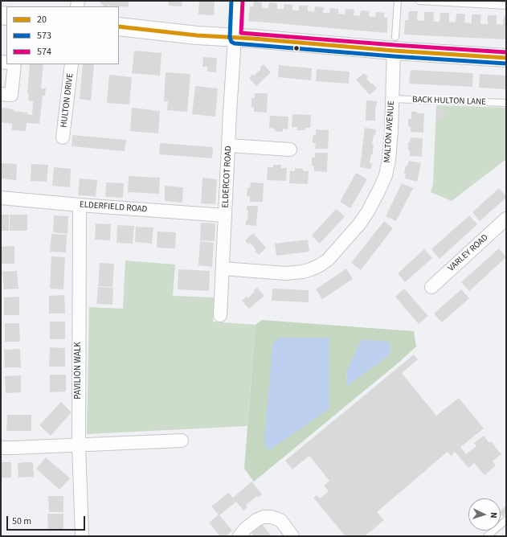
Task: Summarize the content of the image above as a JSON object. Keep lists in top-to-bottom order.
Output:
{
  "streets": {
    "street": [
      "HULTON DRIVE",
      "MALTON AVENUE",
      "ELDERCOT ROAD",
      "ELDERFIELD ROAD",
      "VARLEY ROAD",
      "PAVILION WALK"
    ],
    "lane": ["BACK HULTON LANE"]
  },
  "crossings": [
    ["BACK HULTON LANE", "MALTON AVENUE"],
    ["MALTON AVENUE", "ELDERCOT ROAD"],
    ["ELDERCOT ROAD", "ELDERFIELD ROAD"],
    ["ELDERFIELD ROAD", "PAVILION WALK"]
  ],
  "lines": ["transit line 573", "transit line 574", "transit line 20"],
  "legend": ["20", "573", "574"],
  "scale_bar": "50 m",
  "north": "right"
}
